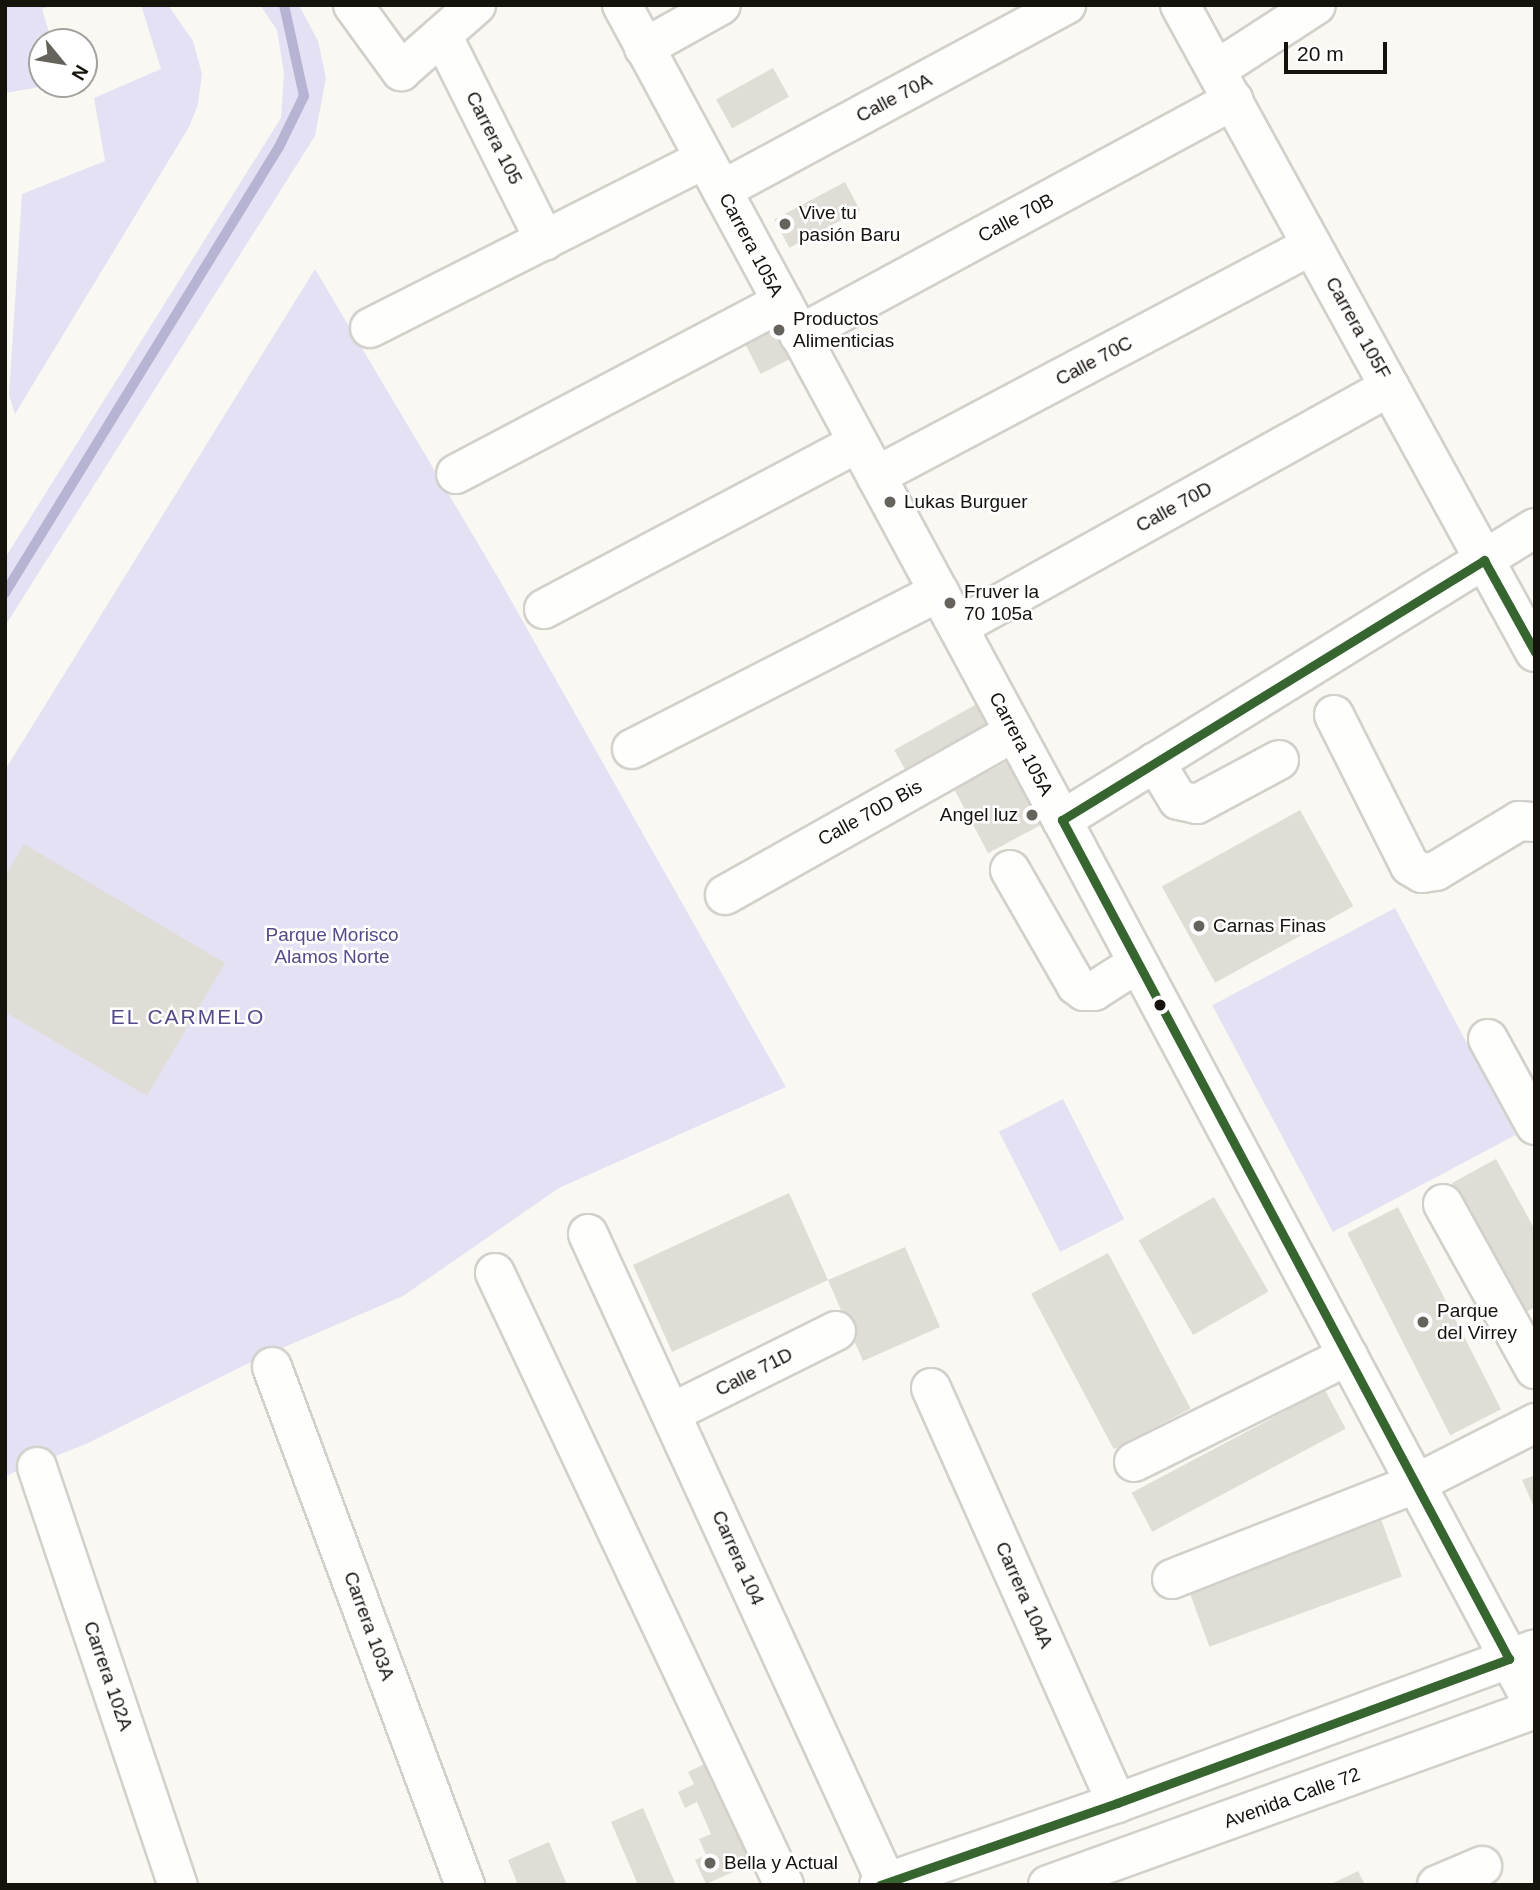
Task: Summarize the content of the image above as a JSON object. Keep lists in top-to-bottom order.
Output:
{
  "streets": {
    "street": [
      "Calle 70A",
      "Carrera 105",
      "Calle 70B",
      "Carrera 105A",
      "Carrera 105F",
      "Calle 70C",
      "Calle 70D",
      "Calle 70D Bis",
      "Calle 71D",
      "Carrera 104",
      "Carrera 104A",
      "Carrera 103A",
      "Carrera 102A",
      "Avenida Calle 72"
    ]
  },
  "crossings": [
    ["Calle 70A", "Carrera 105"],
    ["Calle 70A", "Carrera 105A"],
    ["Calle 70B", "Carrera 105A"],
    ["Calle 70B", "Carrera 105F"],
    ["Carrera 105A", "Calle 70C"],
    ["Carrera 105A", "Calle 70D"],
    ["Carrera 105A", "Calle 70D Bis"],
    ["Carrera 105A", "Avenida Calle 72"],
    ["Carrera 105F", "Calle 70C"],
    ["Carrera 105F", "Calle 70D"],
    ["Calle 71D", "Carrera 104"]
  ],
  "districts": ["EL CARMELO"],
  "parks": ["Parque Morisco Alamos Norte"],
  "places": [
    "Vive tu pasión Baru",
    "Productos Alimenticias",
    "Lukas Burguer",
    "Fruver la 70 105a",
    "Angel luz",
    "Carnas Finas",
    "Parque del Virrey",
    "Bella y Actual"
  ],
  "scale_bar": "20 m",
  "north": "bottom right"
}
